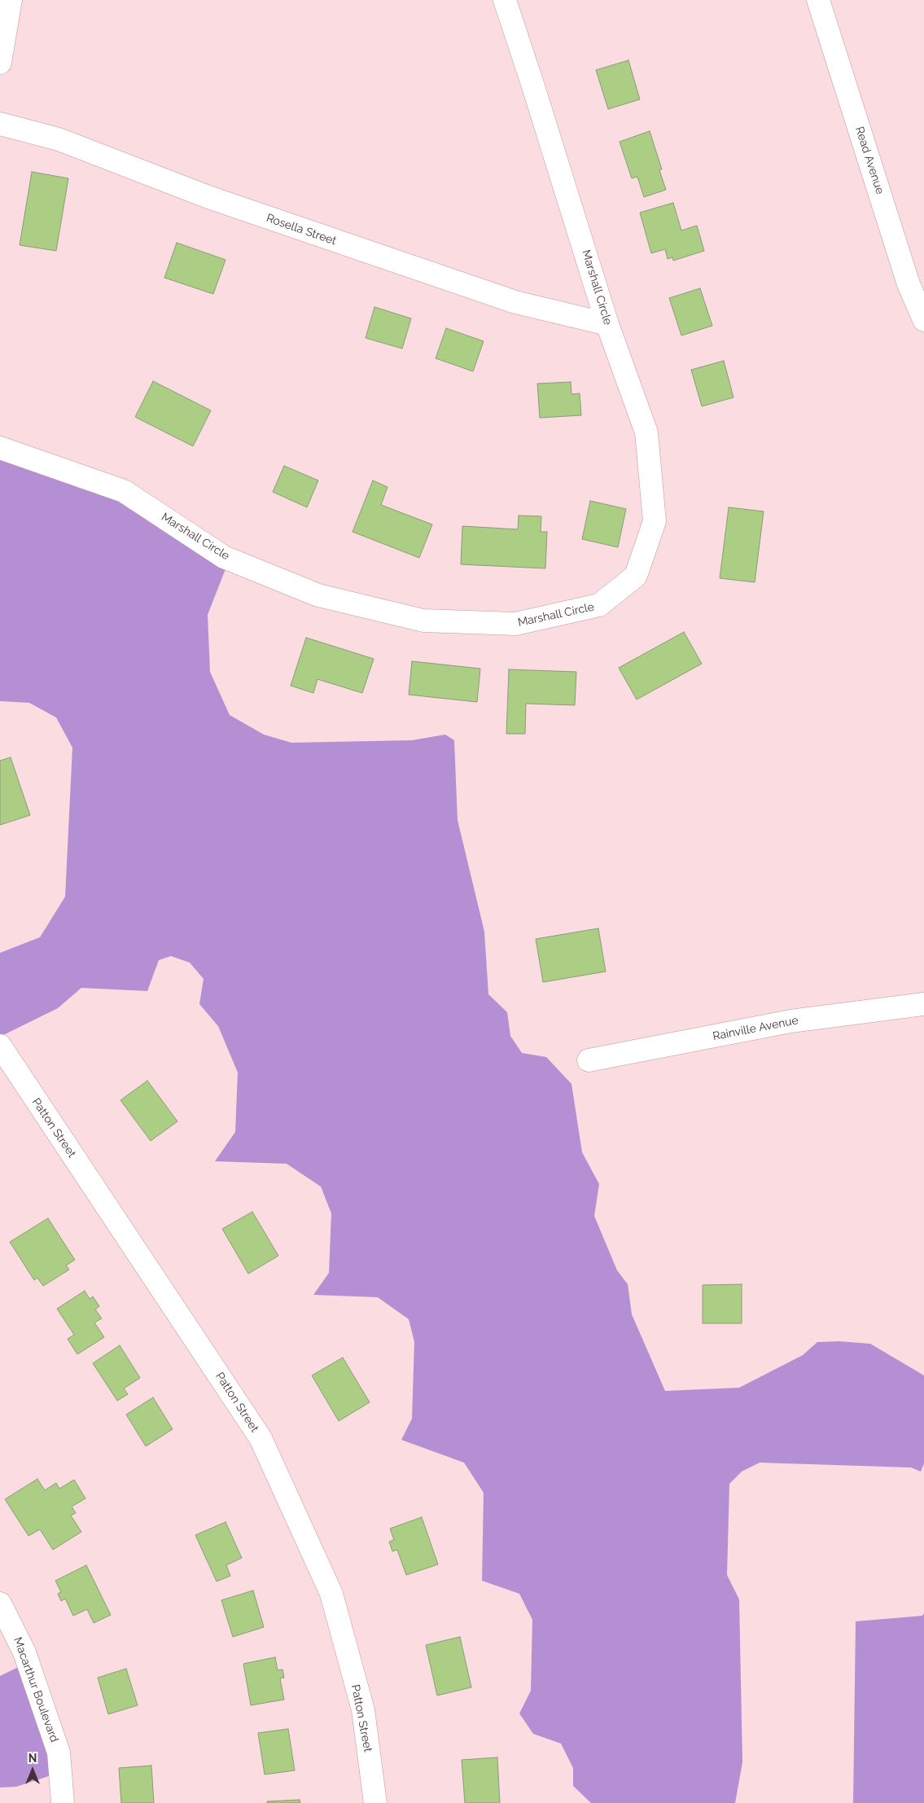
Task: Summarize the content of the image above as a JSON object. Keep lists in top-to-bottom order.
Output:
{
  "streets": {
    "street": [
      "Read Avenue",
      "Rosella Street",
      "Marshall Circle",
      "Rainville Avenue",
      "Patton Street",
      "Macarthur Boulevard"
    ]
  },
  "crossings": [
    ["Rosella Street", "Marshall Circle"]
  ],
  "north": "top"
}
